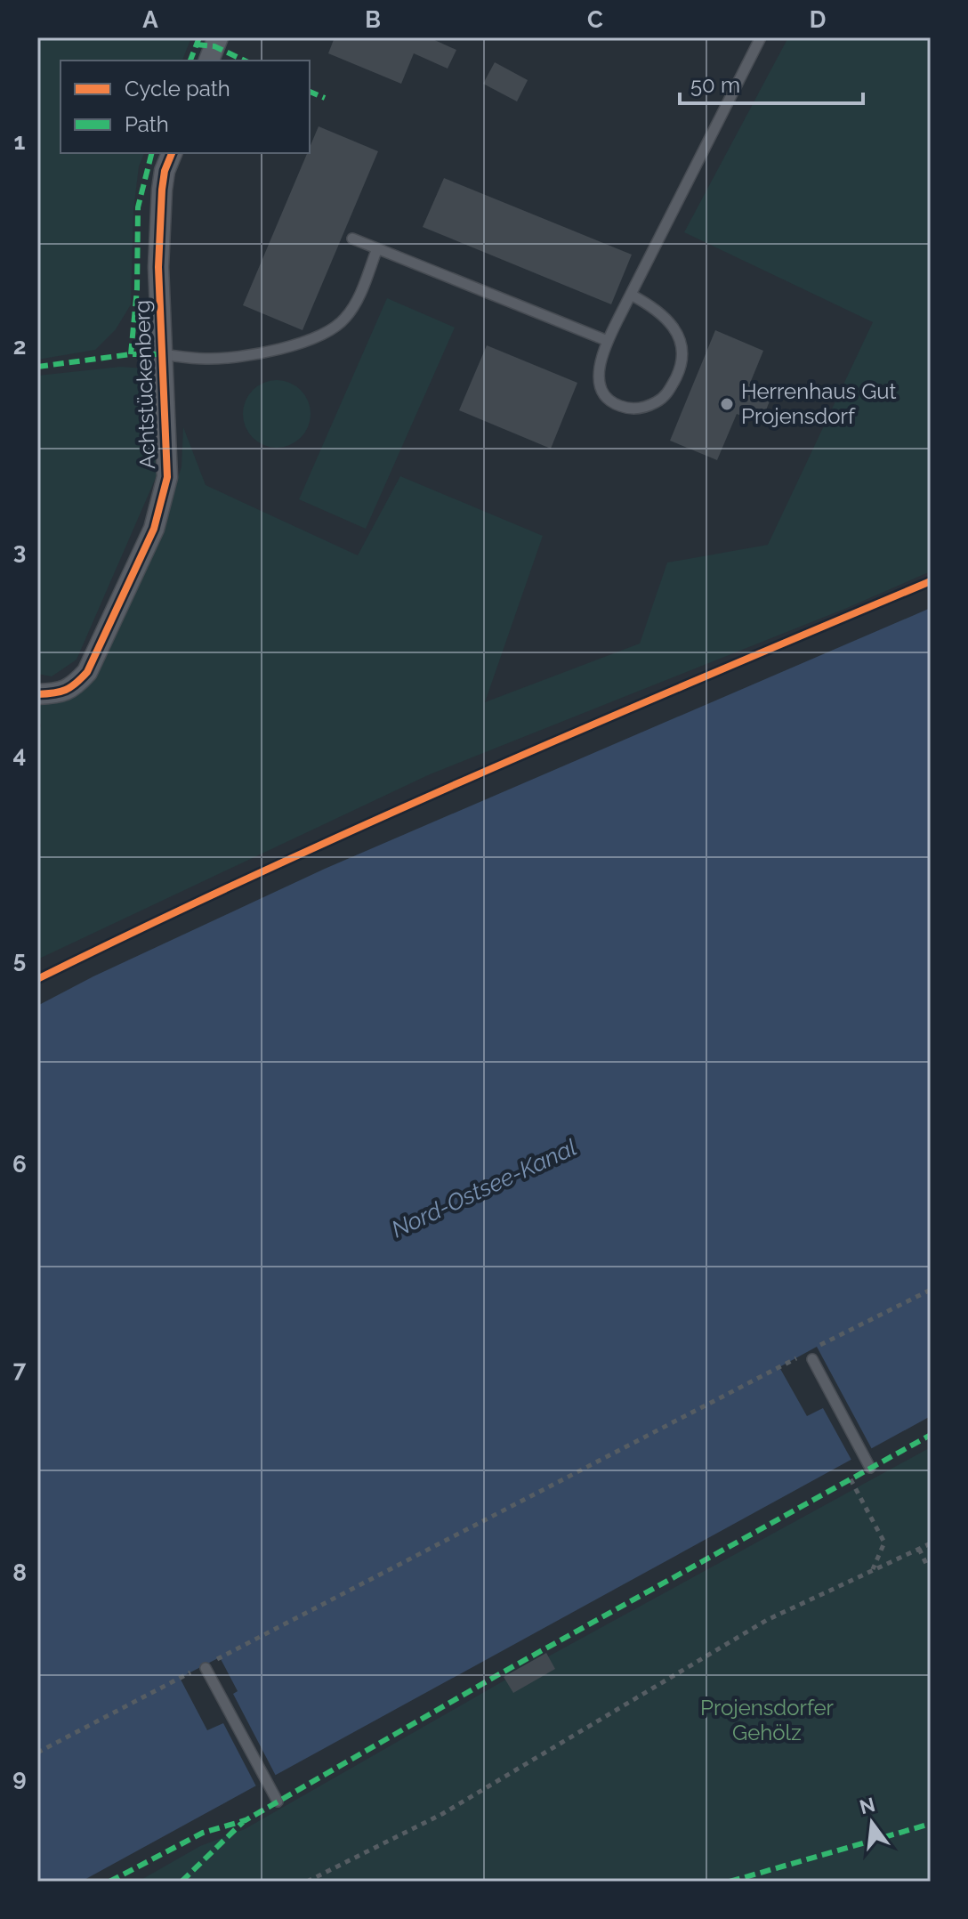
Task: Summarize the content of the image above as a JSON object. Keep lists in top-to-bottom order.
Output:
{
  "streets": {
    "street": ["Achtstückenberg"]
  },
  "water": ["Nord-Ostsee-Kanal"],
  "parks": ["Projensdorfer Gehölz"],
  "places": ["Herrenhaus Gut Projensdorf"],
  "legend": ["Cycle path", "Path"],
  "scale_bar": "50 m",
  "north": "top",
  "grid": {
    "columns": [
      "A",
      "B",
      "C",
      "D"
    ],
    "rows": [
      "1",
      "2",
      "3",
      "4",
      "5",
      "6",
      "7",
      "8",
      "9"
    ]
  }
}
